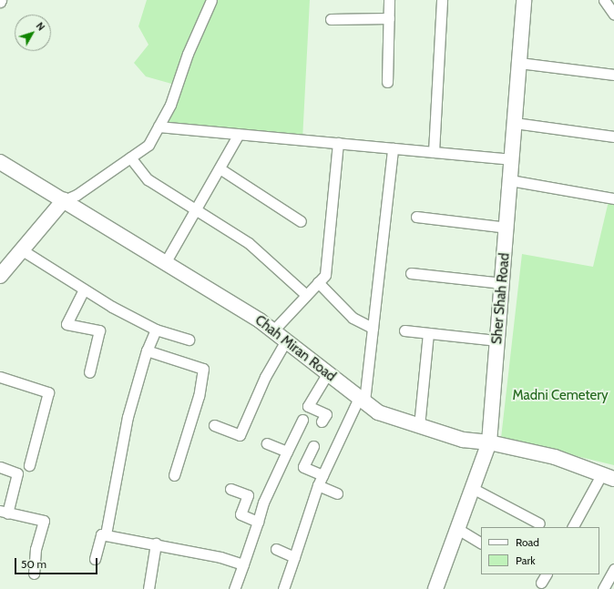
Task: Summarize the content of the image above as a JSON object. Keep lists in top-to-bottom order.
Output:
{
  "streets": {
    "main road": ["Sher Shah Road", "Chah Miran Road"]
  },
  "crossings": [
    ["Sher Shah Road", "Chah Miran Road"]
  ],
  "parks": ["Madni Cemetery"],
  "legend": ["Road", "Park"],
  "scale_bar": "50 m",
  "north": "top right"
}
